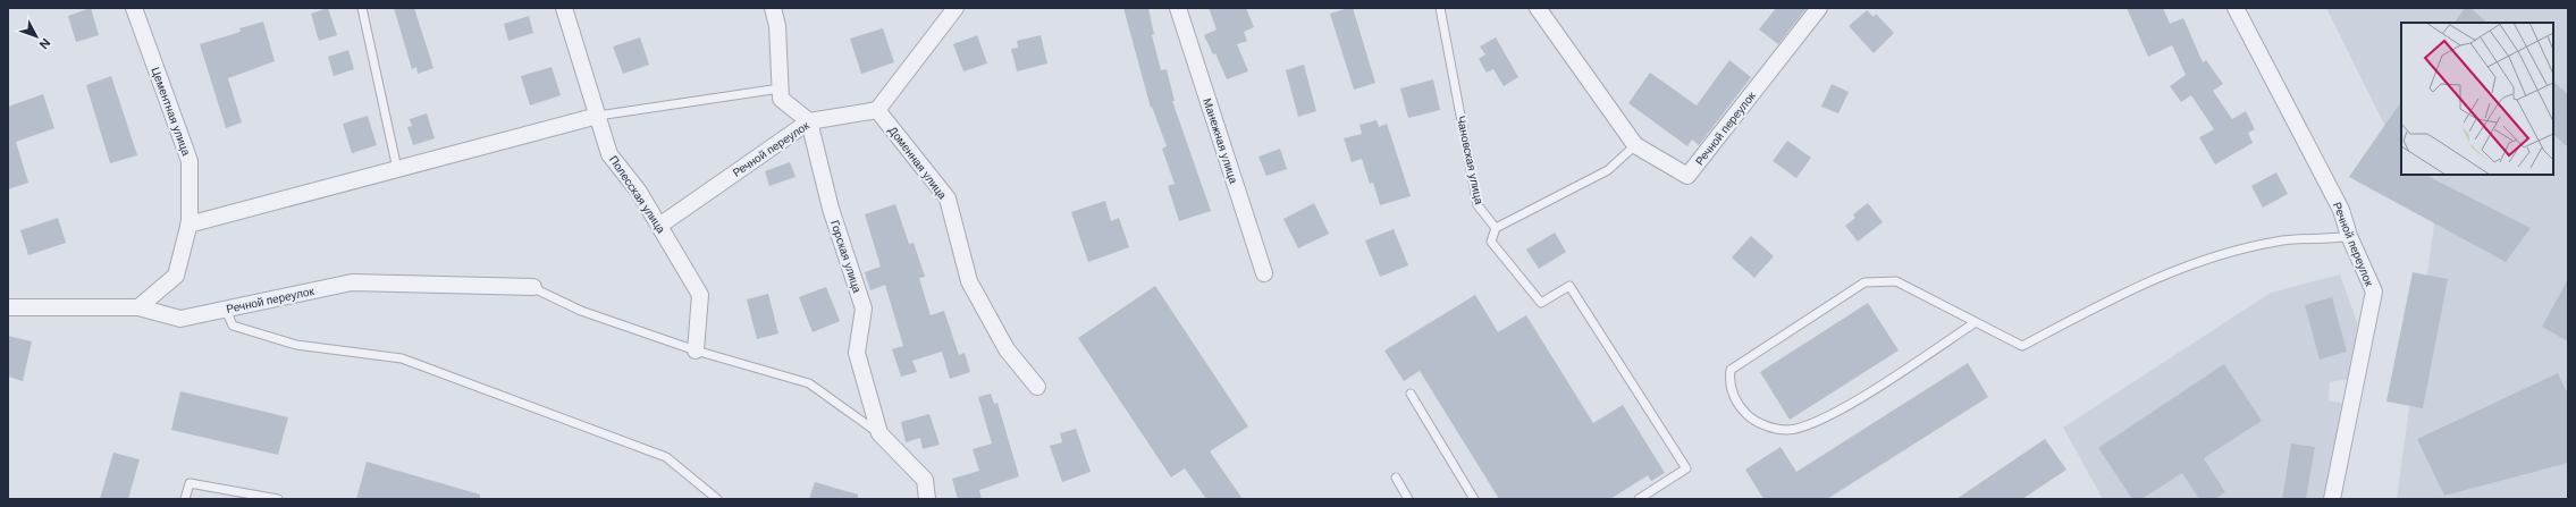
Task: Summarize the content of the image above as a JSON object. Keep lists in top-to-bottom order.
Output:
{
  "streets": {
    "street": [
      "Цементная улица",
      "Речной переулок",
      "Манежная улица",
      "Доменная улица",
      "Полесская улица",
      "Горская улица"
    ],
    "lane": ["Чановская улица"]
  },
  "crossings": [
    ["Цементная улица", "Речной переулок"],
    ["Речной переулок", "Доменная улица"],
    ["Речной переулок", "Полесская улица"],
    ["Речной переулок", "Горская улица"]
  ],
  "north": "bottom right"
}
